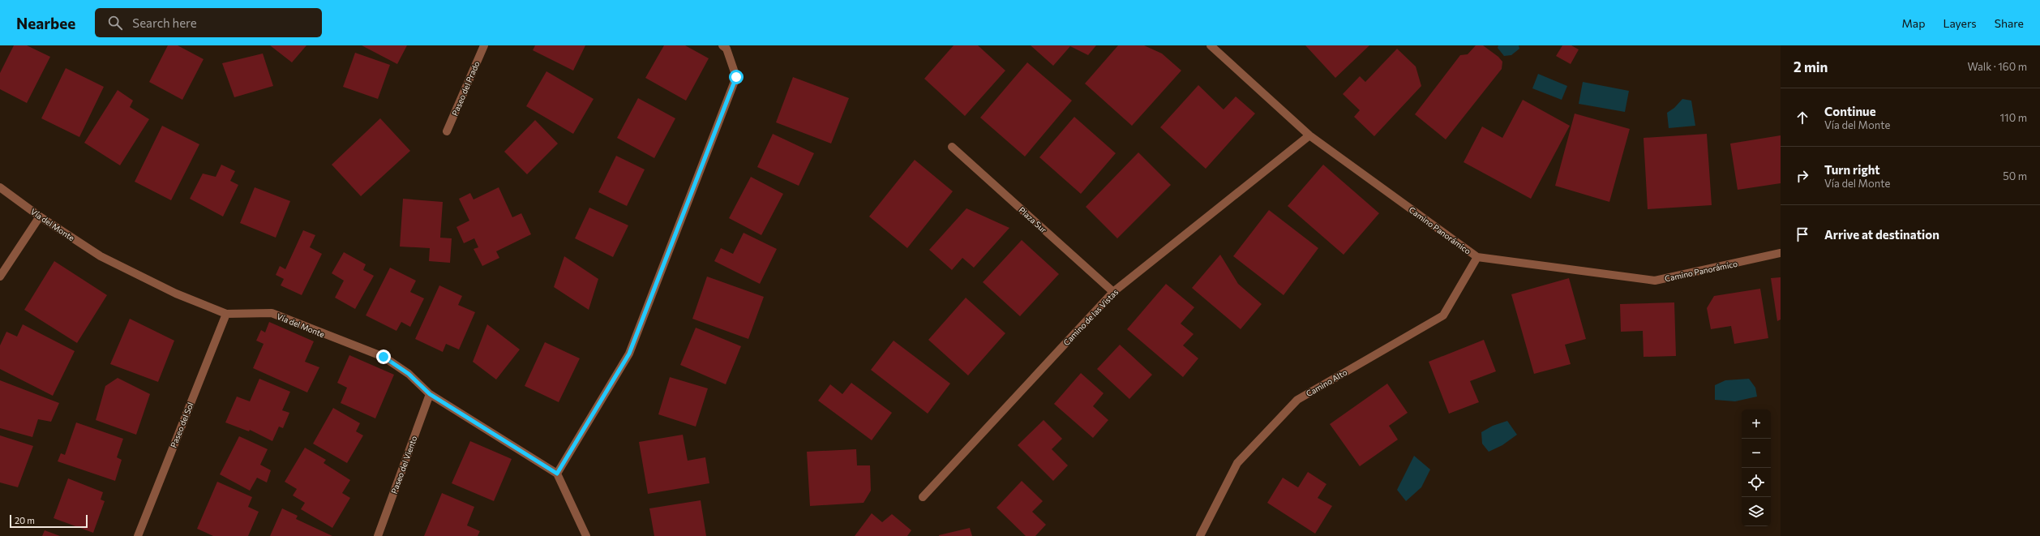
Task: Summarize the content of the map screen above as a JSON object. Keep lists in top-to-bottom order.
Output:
{
  "streets": {
    "street": [
      "Paseo del Prado",
      "Plaza Sur",
      "Vía del Monte",
      "Camino Panorámico",
      "Camino de las Vistas",
      "Camino Alto",
      "Paseo del Sol",
      "Paseo del Viento"
    ]
  },
  "crossings": [
    ["Plaza Sur", "Camino de las Vistas"],
    ["Vía del Monte", "Paseo del Sol"],
    ["Vía del Monte", "Paseo del Viento"],
    ["Camino Panorámico", "Camino de las Vistas"],
    ["Camino Panorámico", "Camino Alto"]
  ],
  "scale_bar": "20 m",
  "page": {
    "header": "Nearbee",
    "search": "Search here",
    "nav": ["Map", "Layers", "Share"],
    "heading": ["2 min", "Walk · 160 m"],
    "list": [
      ["Continue", "Vía del Monte", "110 m"],
      ["Turn right", "Vía del Monte", "50 m"],
      "Arrive at destination"
    ],
    "map_buttons": ["+", "−"],
    "scale": "20 m"
  }
}
